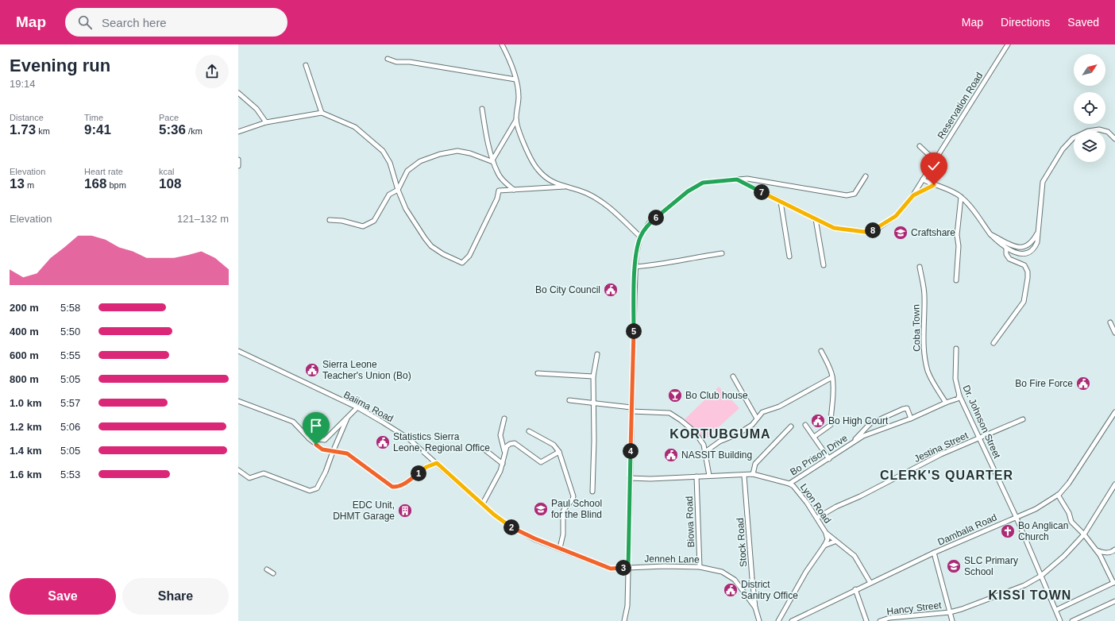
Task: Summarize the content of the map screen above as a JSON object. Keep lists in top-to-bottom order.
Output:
{
  "streets": {
    "street": [
      "Reservation Road",
      "Coba Town",
      "Baiima Road",
      "Dr. Johnson Street",
      "Jestina Street",
      "Bo Prison Drive",
      "Lyon Road",
      "Biowa Road",
      "Dambala Road",
      "Stock Road",
      "Jenneh Lane",
      "Hancy Street"
    ]
  },
  "crossings": [
    ["Coba Town", "Bo Prison Drive"],
    ["Baiima Road", "Jenneh Lane"],
    ["Dr. Johnson Street", "Jestina Street"],
    ["Dr. Johnson Street", "Bo Prison Drive"],
    ["Dr. Johnson Street", "Dambala Road"],
    ["Dr. Johnson Street", "Hancy Street"],
    ["Jestina Street", "Lyon Road"],
    ["Bo Prison Drive", "Lyon Road"],
    ["Lyon Road", "Biowa Road"],
    ["Lyon Road", "Dambala Road"],
    ["Lyon Road", "Stock Road"],
    ["Biowa Road", "Jenneh Lane"],
    ["Stock Road", "Jenneh Lane"]
  ],
  "districts": ["KORTUBGUMA", "CLERK'S QUARTER", "KISSI TOWN"],
  "places": {
    "school or university": ["Craftshare", "Paul School for the Blind", "SLC Primary School"],
    "public building": [
      "Bo City Council",
      "Sierra Leone Teacher's Union (Bo)",
      "Bo Fire Force",
      "Bo High Court",
      "Statistics Sierra Leone, Regional Office",
      "NASSIT Building",
      "District Sanitry Office"
    ],
    "bar": ["Bo Club house"],
    "building": ["EDC Unit, DHMT Garage"],
    "church": ["Bo Anglican Church"]
  },
  "north": "top right",
  "page": {
    "header": "Map",
    "search": "Search here",
    "nav": ["Map", "Directions", "Saved"],
    "heading": ["Evening run", "19:14"],
    "stats": [
      ["Distance", "1.73 km"],
      ["Time", "9:41"],
      ["Pace", "5:36 /km"],
      ["Elevation", "13 m"],
      ["Heart rate", "168 bpm"],
      ["kcal", "108"]
    ],
    "pins": [
      "7",
      "6",
      "8",
      "5",
      "4",
      "1",
      "2",
      "3"
    ],
    "chart": ["Elevation", "121–132 m"],
    "list": [
      {
        "name": "200 m",
        "note": "5:58"
      },
      {
        "name": "400 m",
        "note": "5:50"
      },
      {
        "name": "600 m",
        "note": "5:55"
      },
      {
        "name": "800 m",
        "note": "5:05"
      },
      {
        "name": "1.0 km",
        "note": "5:57"
      },
      {
        "name": "1.2 km",
        "note": "5:06"
      },
      {
        "name": "1.4 km",
        "note": "5:05"
      },
      {
        "name": "1.6 km",
        "note": "5:53"
      }
    ],
    "buttons": ["Save", "Share"]
  }
}
